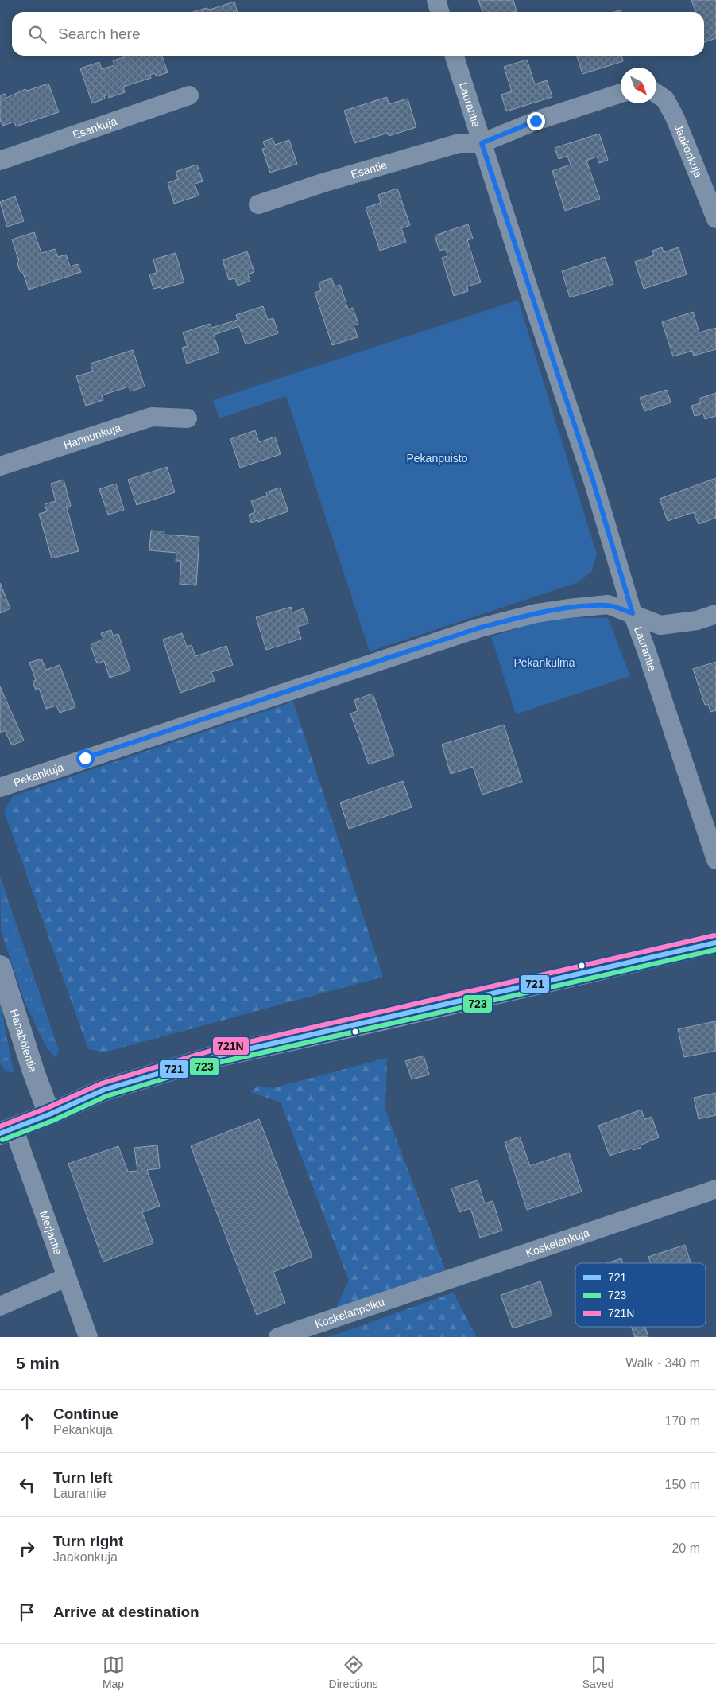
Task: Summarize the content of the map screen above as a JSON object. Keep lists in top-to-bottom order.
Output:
{
  "streets": {
    "street": [
      "Laurantie",
      "Esankuja",
      "Jaakonkuja",
      "Esantie",
      "Hannunkuja",
      "Pekankuja",
      "Hanabölentie",
      "Merjantie",
      "Koskelankuja",
      "Koskelanpolku"
    ]
  },
  "crossings": [
    ["Laurantie", "Esantie"],
    ["Laurantie", "Pekankuja"],
    ["Koskelankuja", "Koskelanpolku"]
  ],
  "parks": ["Pekanpuisto", "Pekankulma"],
  "lines": ["transit line 721N", "transit line 721", "transit line 723"],
  "legend": ["721", "723", "721N"],
  "north": "bottom right",
  "page": {
    "search": "Search here",
    "heading": ["5 min", "Walk · 340 m"],
    "list": [
      ["Continue", "Pekankuja", "170 m"],
      ["Turn left", "Laurantie", "150 m"],
      ["Turn right", "Jaakonkuja", "20 m"],
      "Arrive at destination"
    ],
    "nav": ["Map", "Directions", "Saved"]
  }
}
